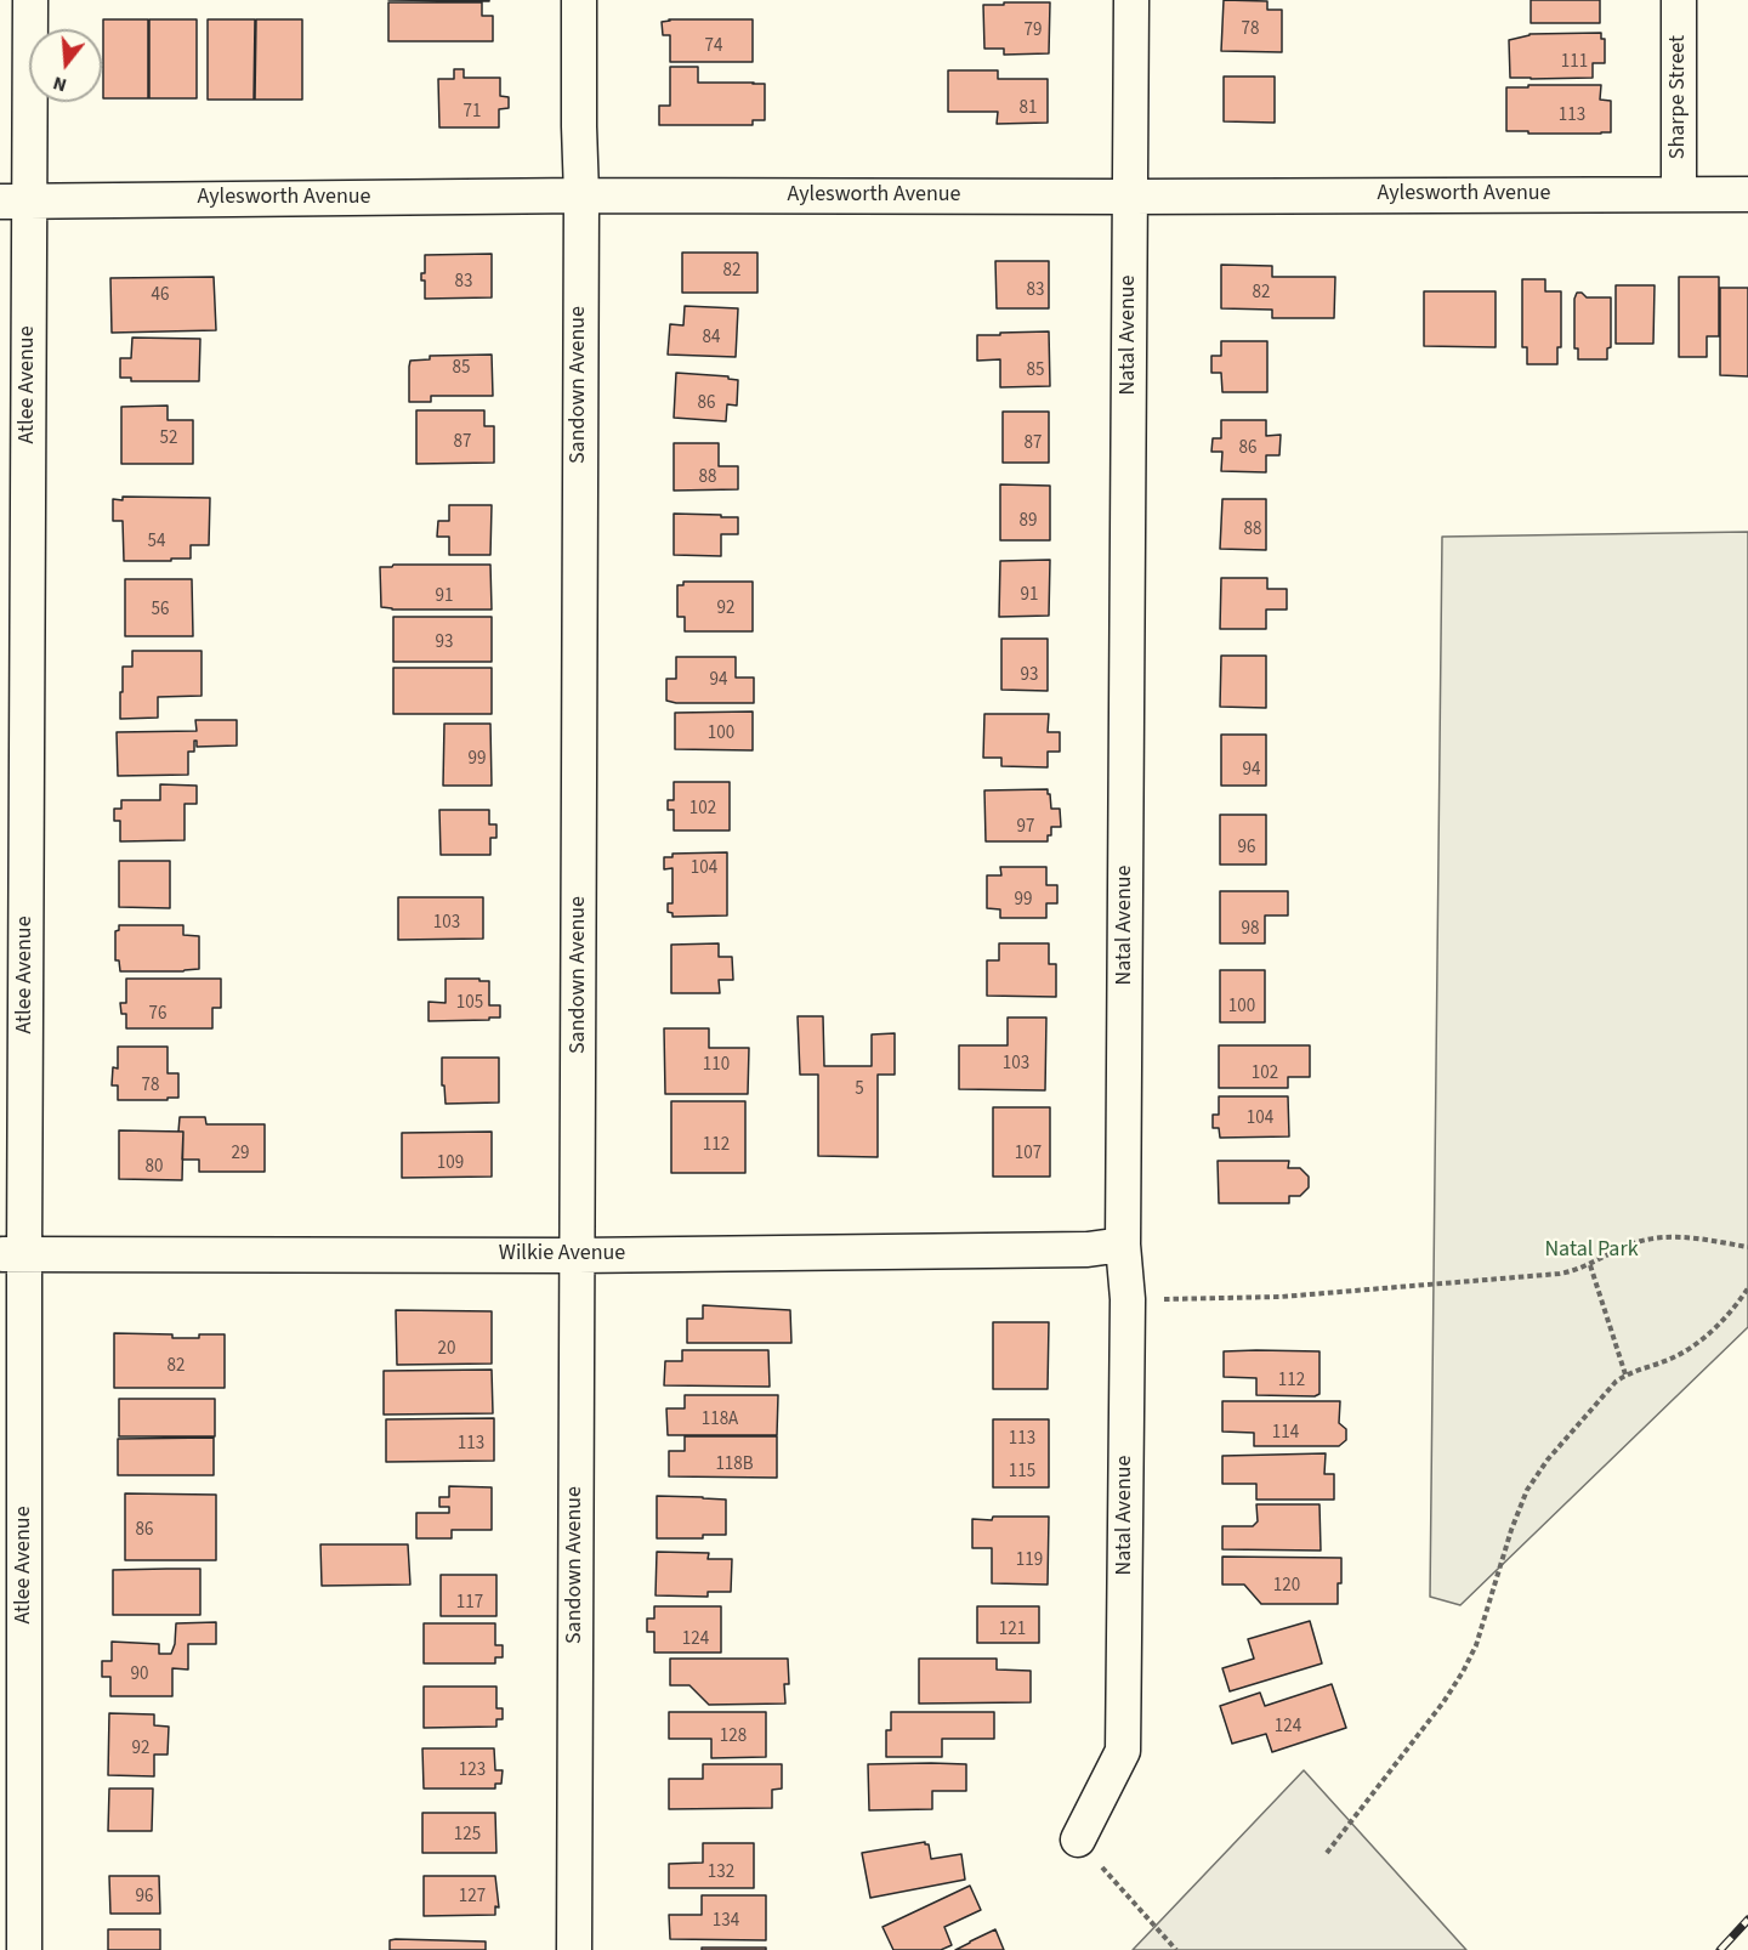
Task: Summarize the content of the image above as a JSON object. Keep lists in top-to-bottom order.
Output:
{
  "streets": {
    "street": [
      "Sharpe Street",
      "Aylesworth Avenue",
      "Natal Avenue",
      "Atlee Avenue",
      "Sandown Avenue",
      "Wilkie Avenue"
    ]
  },
  "crossings": [
    ["Sharpe Street", "Aylesworth Avenue"],
    ["Aylesworth Avenue", "Natal Avenue"],
    ["Aylesworth Avenue", "Atlee Avenue"],
    ["Aylesworth Avenue", "Sandown Avenue"],
    ["Natal Avenue", "Wilkie Avenue"],
    ["Atlee Avenue", "Wilkie Avenue"],
    ["Sandown Avenue", "Wilkie Avenue"]
  ],
  "parks": ["Natal Park"],
  "house_numbers": [
    "78",
    "79",
    "74",
    "111",
    "81",
    "71",
    "113",
    "82",
    "83",
    "83",
    "82",
    "46",
    "84",
    "85",
    "85",
    "86",
    "52",
    "87",
    "87",
    "86",
    "88",
    "89",
    "88",
    "54",
    "91",
    "91",
    "92",
    "56",
    "93",
    "93",
    "94",
    "100",
    "99",
    "94",
    "102",
    "97",
    "96",
    "104",
    "99",
    "103",
    "98",
    "105",
    "100",
    "76",
    "103",
    "110",
    "102",
    "78",
    "5",
    "104",
    "112",
    "29",
    "107",
    "109",
    "80",
    "20",
    "82",
    "112",
    "118A",
    "114",
    "113",
    "113",
    "118B",
    "115",
    "86",
    "119",
    "120",
    "117",
    "121",
    "124",
    "90",
    "124",
    "128",
    "92",
    "123",
    "125",
    "132",
    "96",
    "127",
    "134"
  ],
  "north": "bottom"
}
